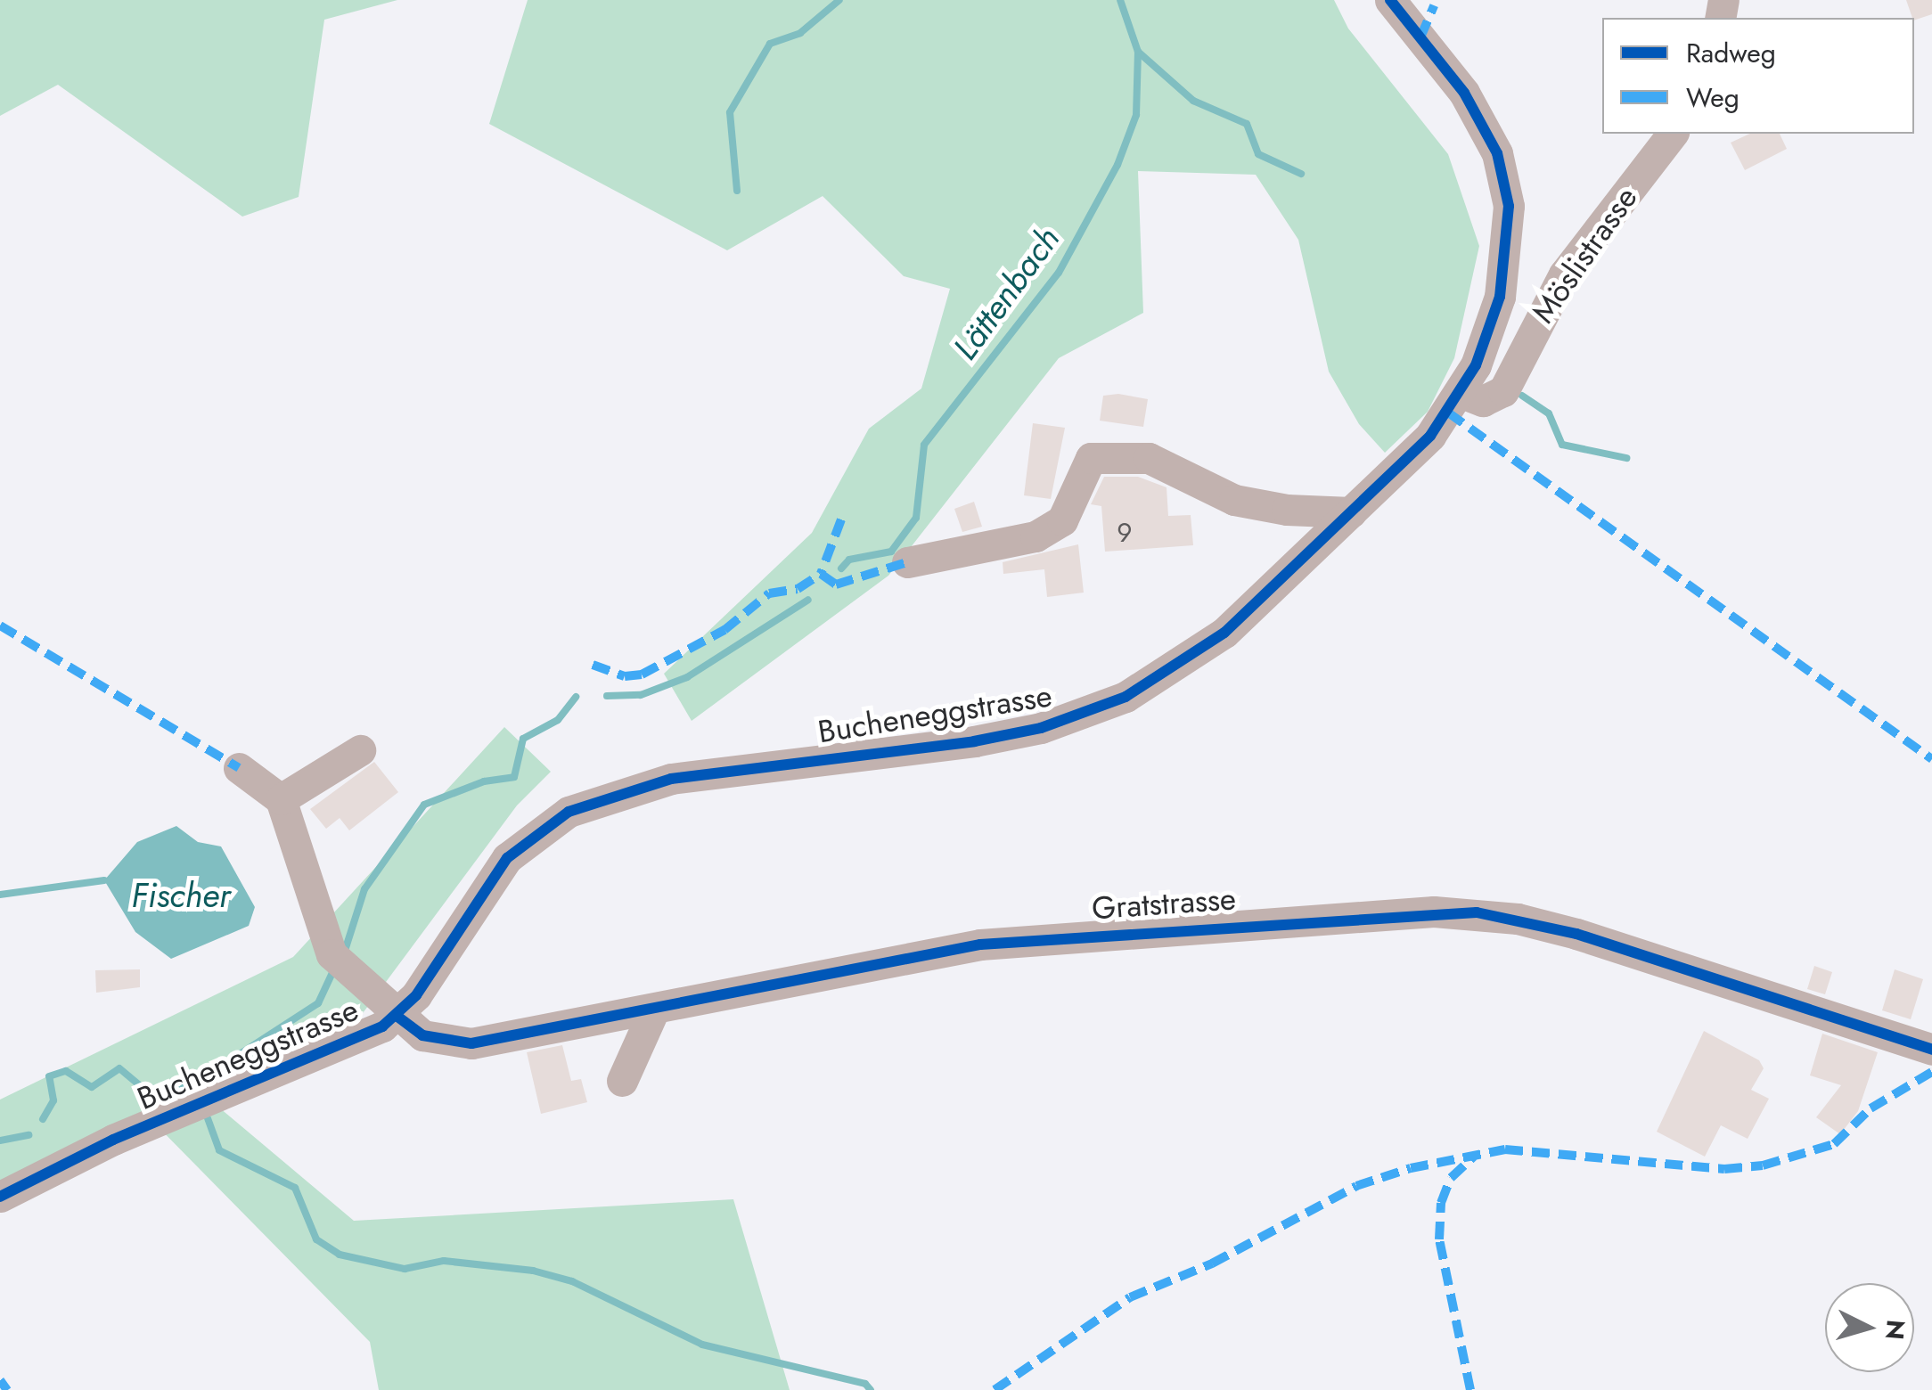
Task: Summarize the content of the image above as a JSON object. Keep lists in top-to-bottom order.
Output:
{
  "streets": {
    "street": ["Möslistrasse", "Bucheneggstrasse", "Gratstrasse"]
  },
  "crossings": [
    ["Möslistrasse", "Bucheneggstrasse"],
    ["Bucheneggstrasse", "Gratstrasse"]
  ],
  "water": ["Lättenbach", "Fischer"],
  "house_numbers": ["9"],
  "legend": ["Radweg", "Weg"],
  "north": "right"
}
